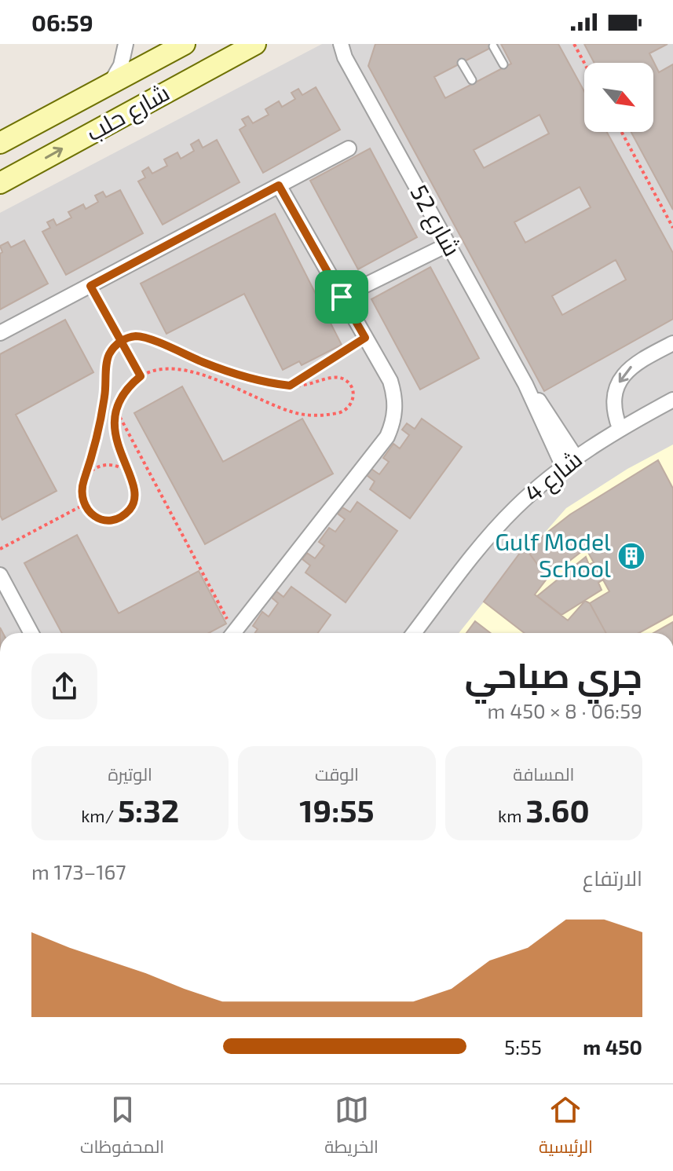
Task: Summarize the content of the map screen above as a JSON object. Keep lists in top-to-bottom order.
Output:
{
  "streets": {
    "street": ["شارع حلب", "شارع 52", "شارع 4"]
  },
  "crossings": [
    ["شارع 52", "شارع 4"]
  ],
  "places": {
    "building": ["Gulf Model School"]
  },
  "north": "bottom right",
  "page": {
    "status": "06:59",
    "heading": ["جري صباحي", "06:59 · 8 × 450 m"],
    "stats": [
      ["المسافة", "3.60 km"],
      ["الوقت", "19:55"],
      ["الوتيرة", "5:32 /km"]
    ],
    "chart": ["الارتفاع", "167–173 m"],
    "list": [
      {
        "name": "450 m",
        "note": "5:55"
      }
    ],
    "tabs": ["الرئيسية", "الخريطة", "المحفوظات"]
  }
}
